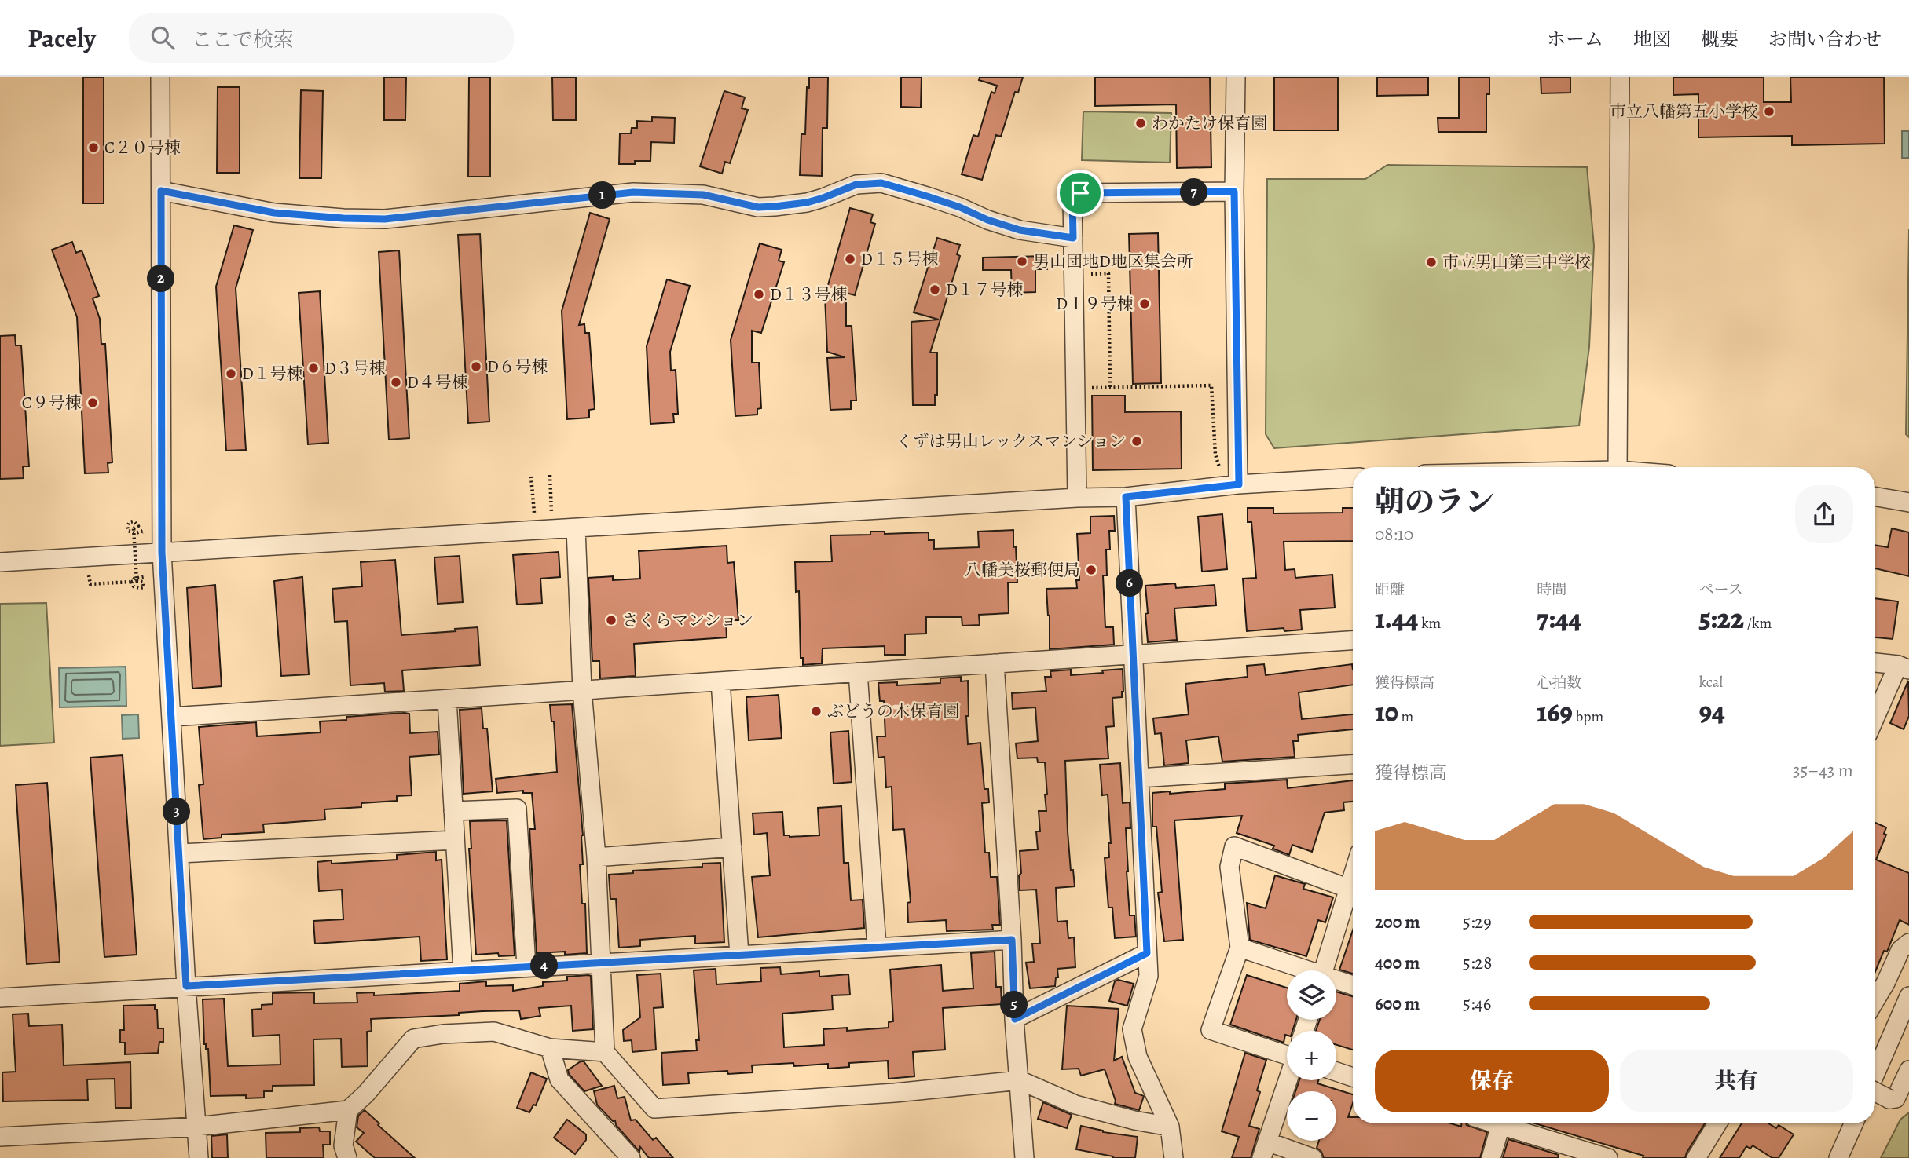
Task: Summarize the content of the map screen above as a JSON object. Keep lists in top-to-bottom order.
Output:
{
  "places": [
    "市立八幡第五小学校",
    "わかたけ保育園",
    "C２０号棟",
    "D１５号棟",
    "男山団地D地区集会所",
    "市立男山第三中学校",
    "D１７号棟",
    "D１３号棟",
    "D１９号棟",
    "D６号棟",
    "D３号棟",
    "D１号棟",
    "D４号棟",
    "C９号棟",
    "くずは男山レックスマンション",
    "八幡美桜郵便局",
    "さくらマンション",
    "ぶどうの木保育園"
  ],
  "page": {
    "header": "Pacely",
    "search": "ここで検索",
    "nav": [
      "ホーム",
      "地図",
      "概要",
      "お問い合わせ"
    ],
    "pins": [
      "7",
      "1",
      "2",
      "6",
      "3",
      "4",
      "5"
    ],
    "heading": ["朝のラン", "08:10"],
    "stats": [
      ["距離", "1.44 km"],
      ["時間", "7:44"],
      ["ペース", "5:22 /km"],
      ["獲得標高", "10 m"],
      ["心拍数", "169 bpm"],
      ["kcal", "94"]
    ],
    "chart": ["獲得標高", "35–43 m"],
    "list": [
      {
        "name": "200 m",
        "note": "5:29"
      },
      {
        "name": "400 m",
        "note": "5:28"
      },
      {
        "name": "600 m",
        "note": "5:46"
      }
    ],
    "map_buttons": ["+", "−"],
    "buttons": ["保存", "共有"]
  }
}
